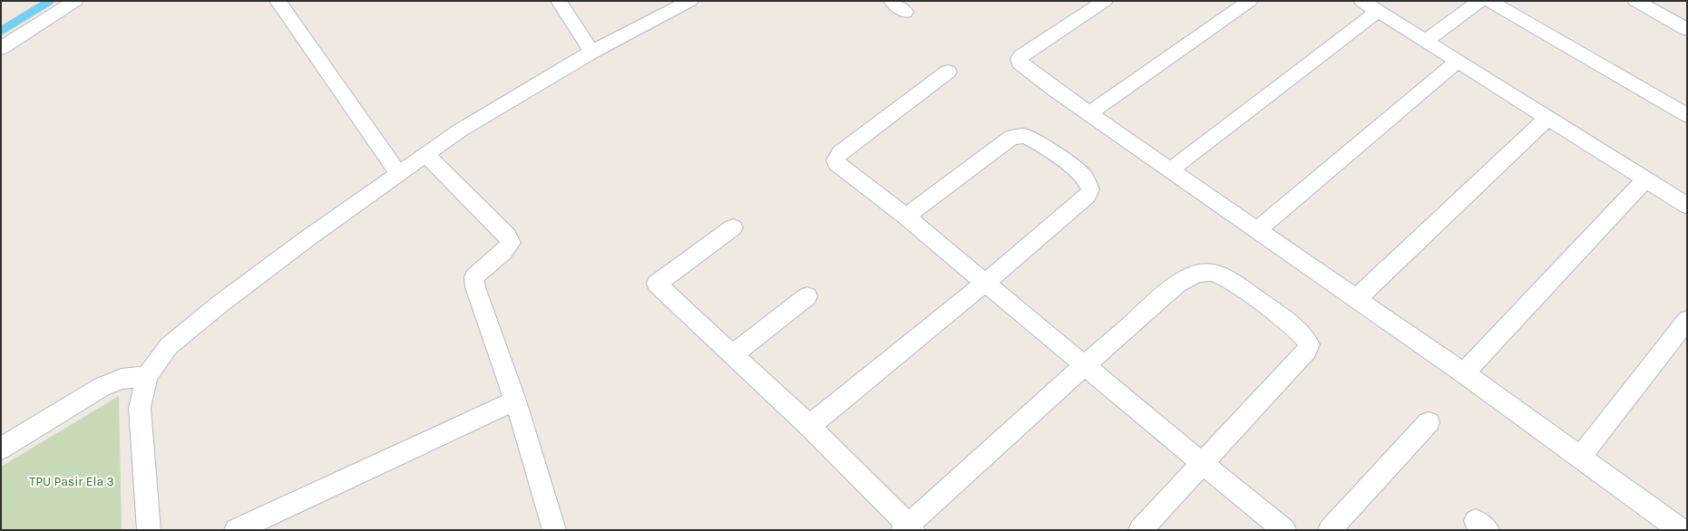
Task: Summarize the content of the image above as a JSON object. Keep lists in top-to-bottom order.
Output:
{
  "parks": ["TPU Pasir Ela 3"]
}
